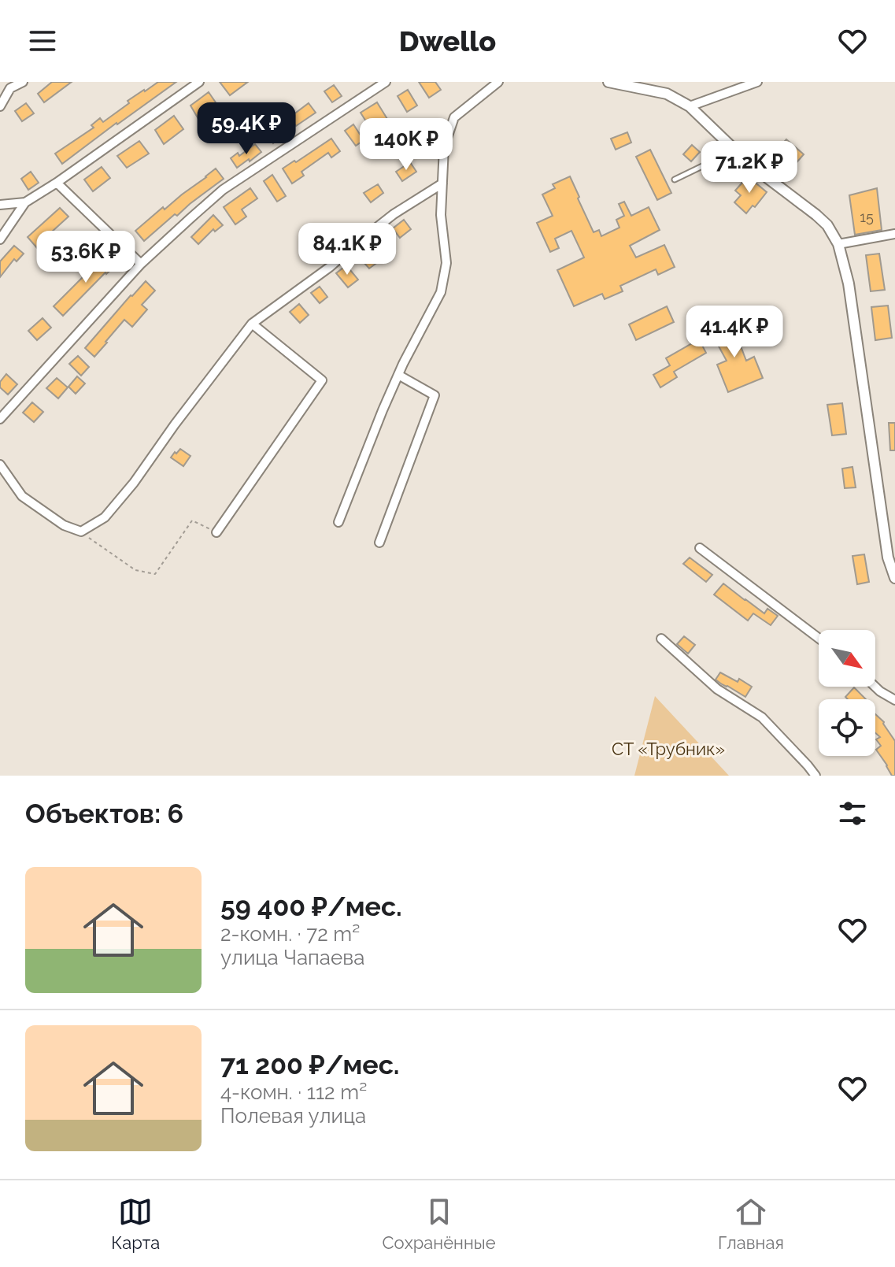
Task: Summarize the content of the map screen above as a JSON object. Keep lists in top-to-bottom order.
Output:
{
  "parks": ["СТ «Трубник»"],
  "house_numbers": ["15"],
  "north": "bottom right",
  "page": {
    "header": "Dwello",
    "price": [
      "59.4K ₽",
      "140K ₽",
      "71.2K ₽",
      "84.1K ₽",
      "53.6K ₽",
      "41.4K ₽"
    ],
    "heading": "Объектов: 6",
    "list": [
      {
        "name": "59 400 ₽/мес.",
        "note": "2-комн. · 72 m² · улица Чапаева"
      },
      {
        "name": "71 200 ₽/мес.",
        "note": "4-комн. · 112 m² · Полевая улица"
      }
    ],
    "tabs": ["Карта", "Сохранённые", "Главная"]
  }
}
